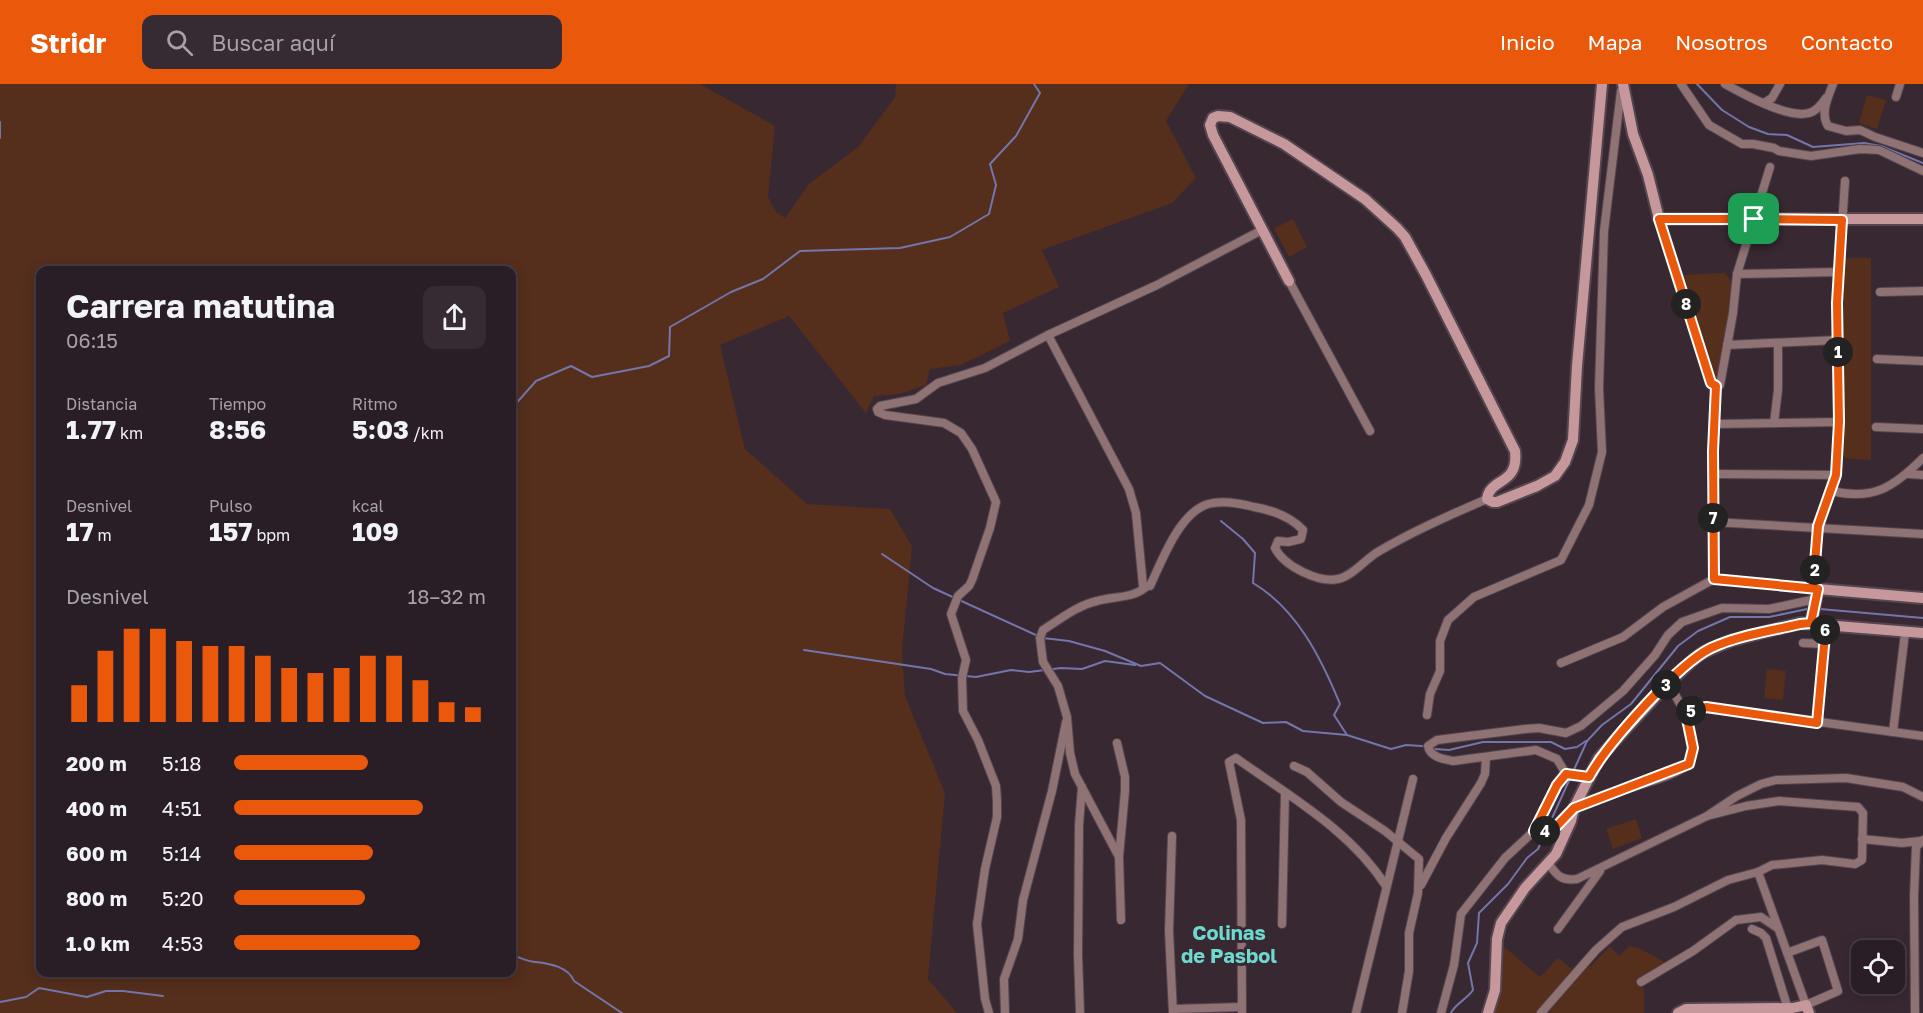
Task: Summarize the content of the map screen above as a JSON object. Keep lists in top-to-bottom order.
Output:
{
  "districts": ["Colinas de Pasbol"],
  "page": {
    "header": "Stridr",
    "search": "Buscar aquí",
    "nav": [
      "Inicio",
      "Mapa",
      "Nosotros",
      "Contacto"
    ],
    "heading": ["Carrera matutina", "06:15"],
    "pins": [
      "8",
      "1",
      "7",
      "2",
      "6",
      "3",
      "5",
      "4"
    ],
    "stats": [
      ["Distancia", "1.77 km"],
      ["Tiempo", "8:56"],
      ["Ritmo", "5:03 /km"],
      ["Desnivel", "17 m"],
      ["Pulso", "157 bpm"],
      ["kcal", "109"]
    ],
    "chart": ["Desnivel", "18–32 m"],
    "list": [
      {
        "name": "200 m",
        "note": "5:18"
      },
      {
        "name": "400 m",
        "note": "4:51"
      },
      {
        "name": "600 m",
        "note": "5:14"
      },
      {
        "name": "800 m",
        "note": "5:20"
      },
      {
        "name": "1.0 km",
        "note": "4:53"
      }
    ]
  }
}
